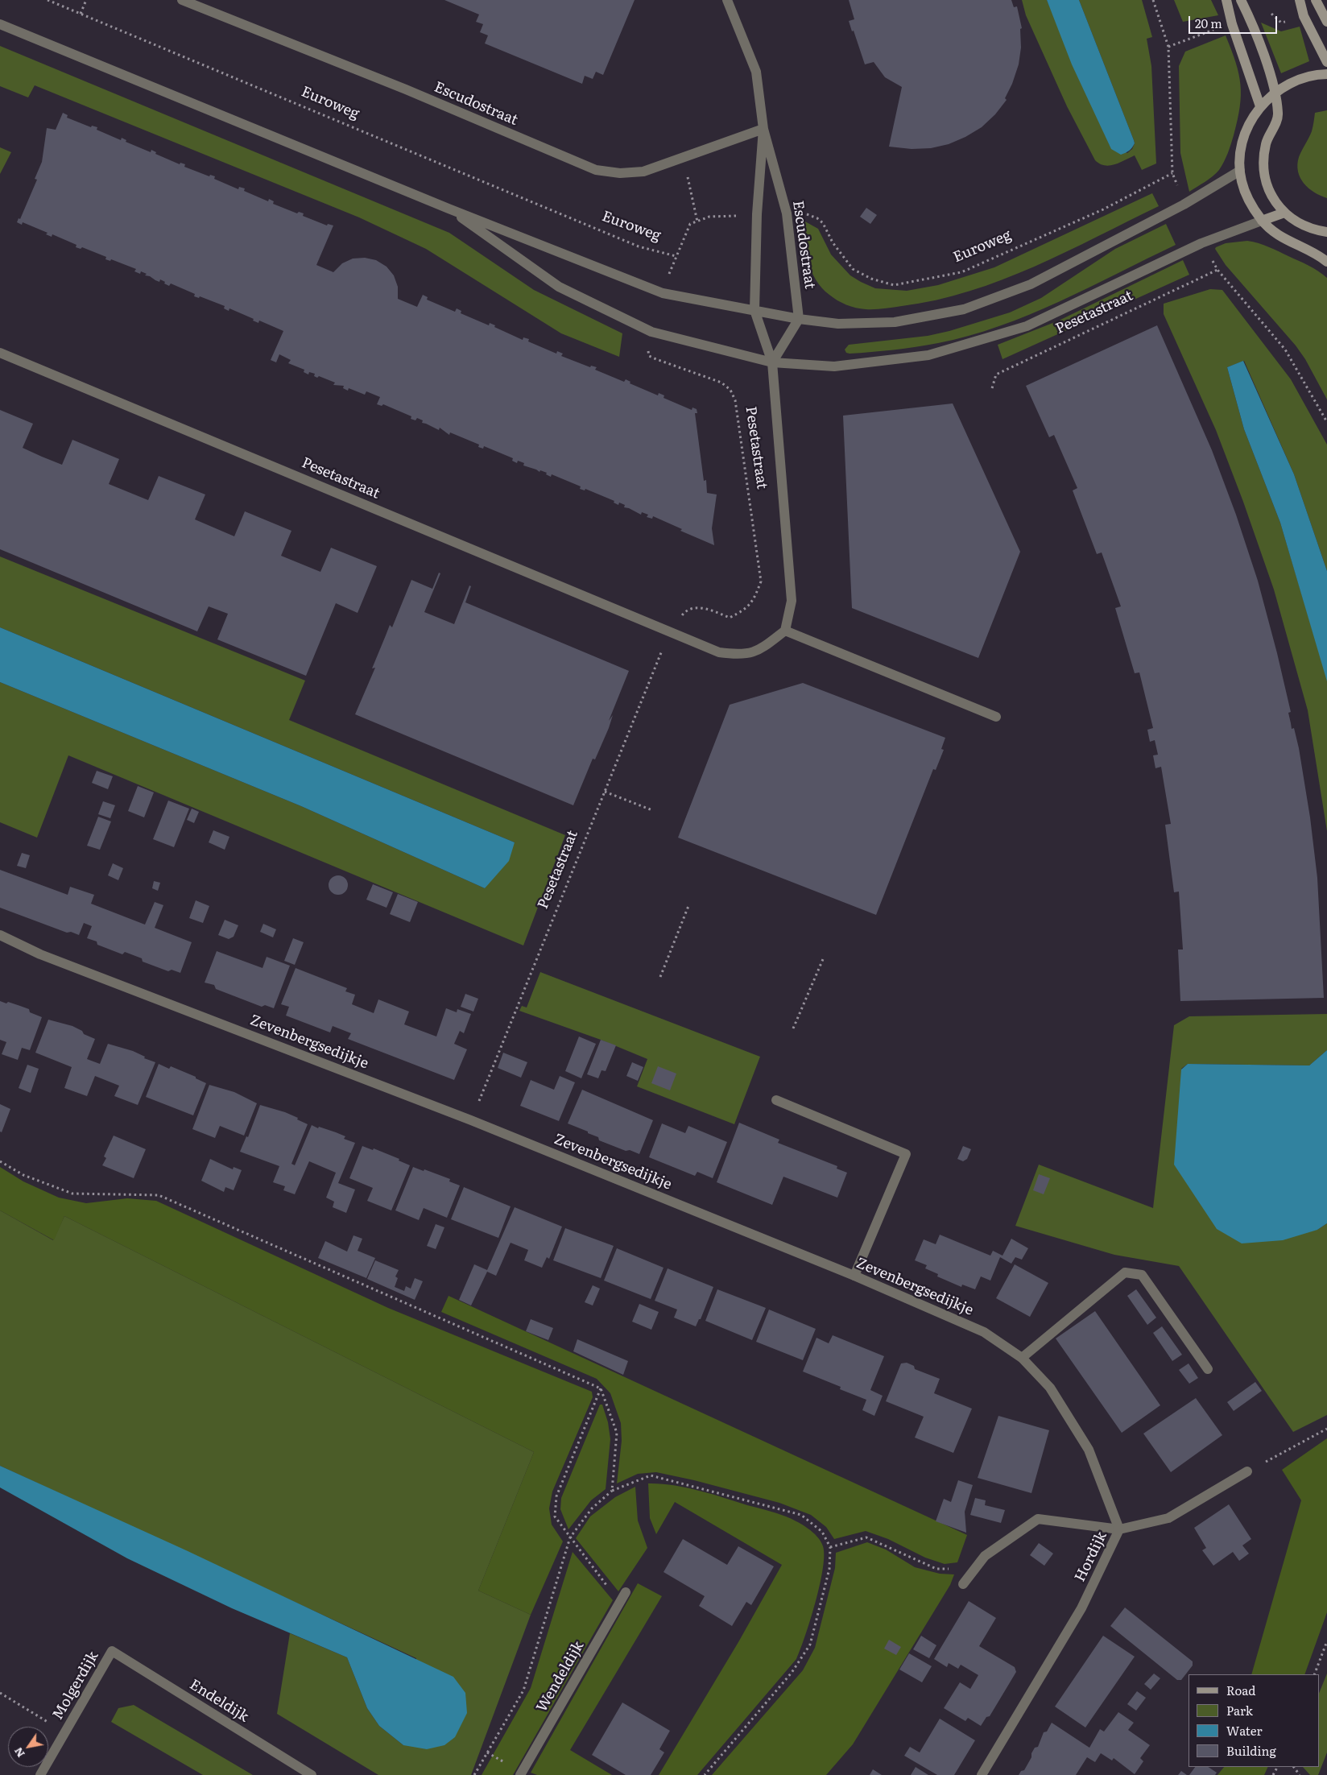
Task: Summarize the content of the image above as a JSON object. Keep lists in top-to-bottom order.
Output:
{
  "streets": {
    "street": [
      "Escudostraat",
      "Pesetastraat",
      "Zevenbergsedijkje",
      "Hordijk",
      "Wendeldijk",
      "Molgerdijk",
      "Endeldijk"
    ],
    "path": ["Euroweg"]
  },
  "crossings": [
    ["Euroweg", "Escudostraat"],
    ["Pesetastraat", "Zevenbergsedijkje"],
    ["Zevenbergsedijkje", "Hordijk"],
    ["Molgerdijk", "Endeldijk"]
  ],
  "legend": [
    "Road",
    "Park",
    "Water",
    "Building"
  ],
  "scale_bar": "20 m",
  "north": "bottom left"
}
